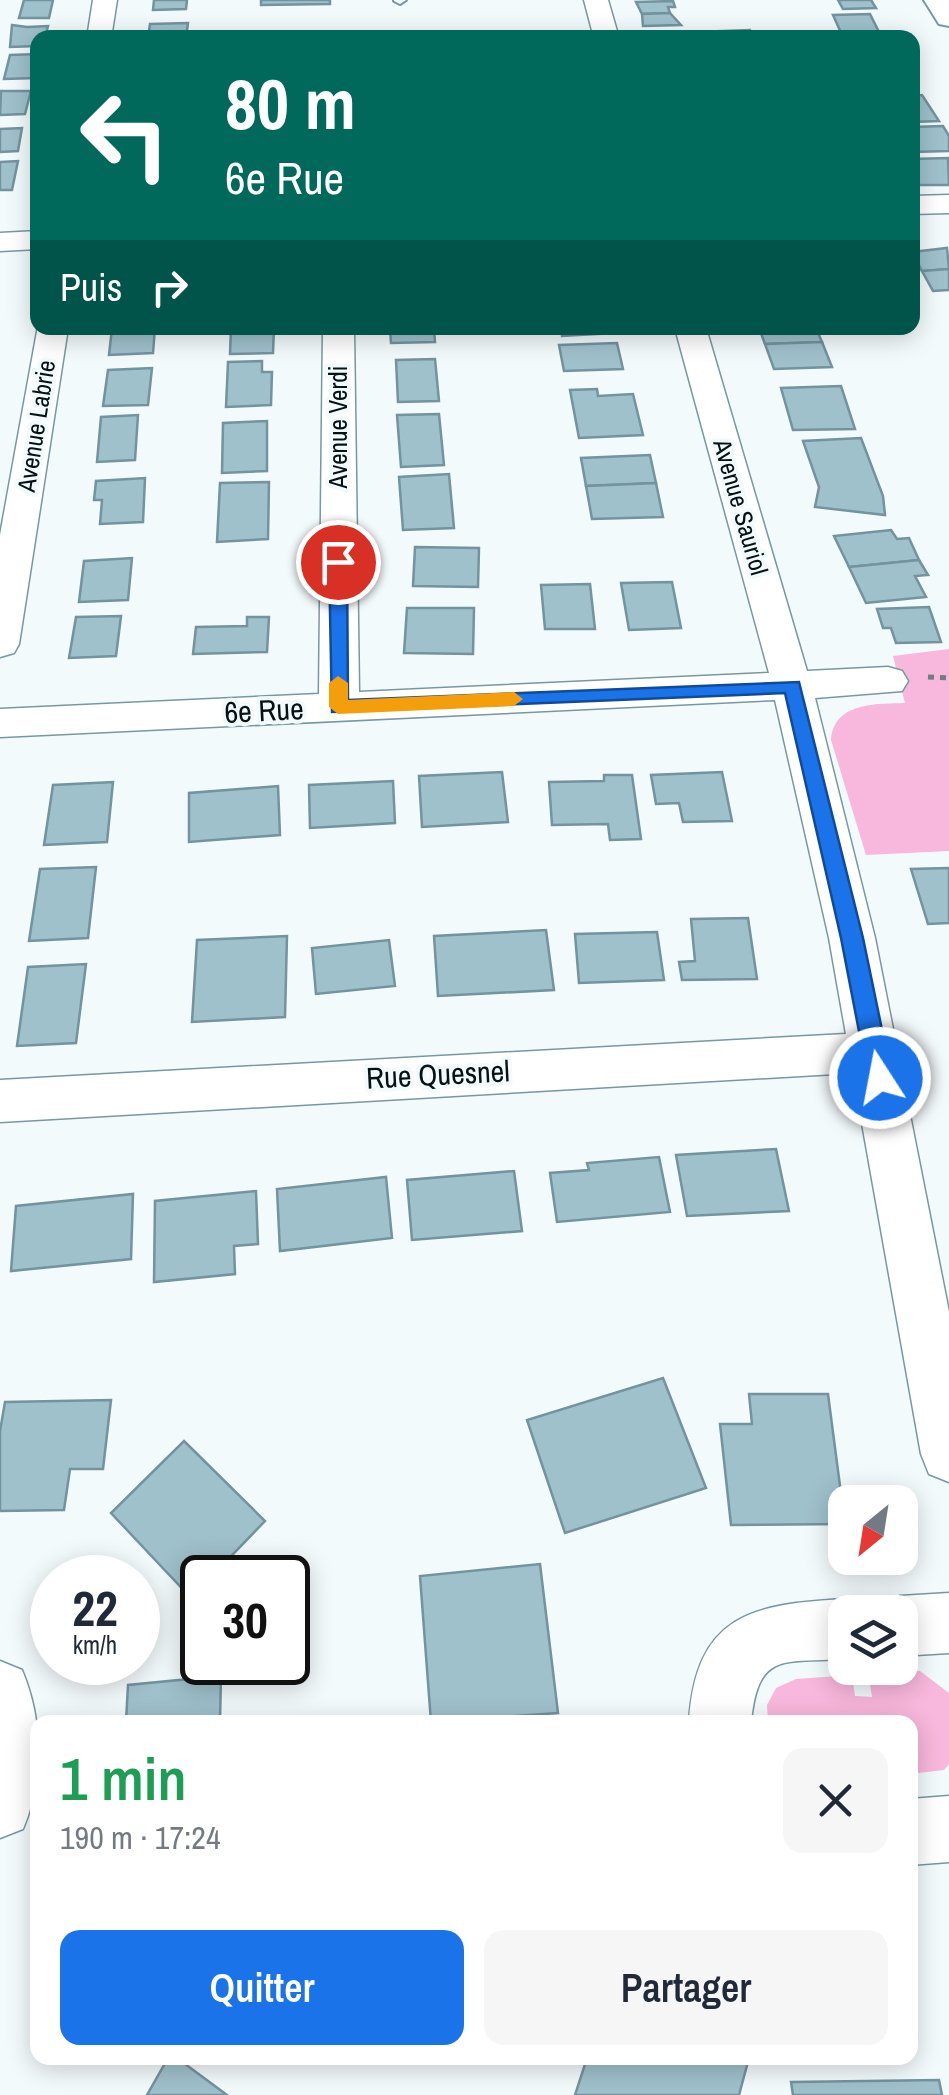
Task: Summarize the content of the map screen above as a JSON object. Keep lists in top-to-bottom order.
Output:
{
  "streets": {
    "street": [
      "Avenue Labrie",
      "Avenue Verdi",
      "Avenue Sauriol",
      "6e Rue",
      "Rue Quesnel"
    ]
  },
  "crossings": [
    ["Avenue Verdi", "6e Rue"],
    ["Avenue Sauriol", "6e Rue"],
    ["Avenue Sauriol", "Rue Quesnel"]
  ],
  "north": "bottom left",
  "page": {
    "turn": ["80 m", "6e Rue"],
    "then": "Puis",
    "speed": "22 km/h",
    "limit": "30",
    "heading": ["1 min", "190 m · 17:24"],
    "buttons": ["Quitter", "Partager"]
  }
}
